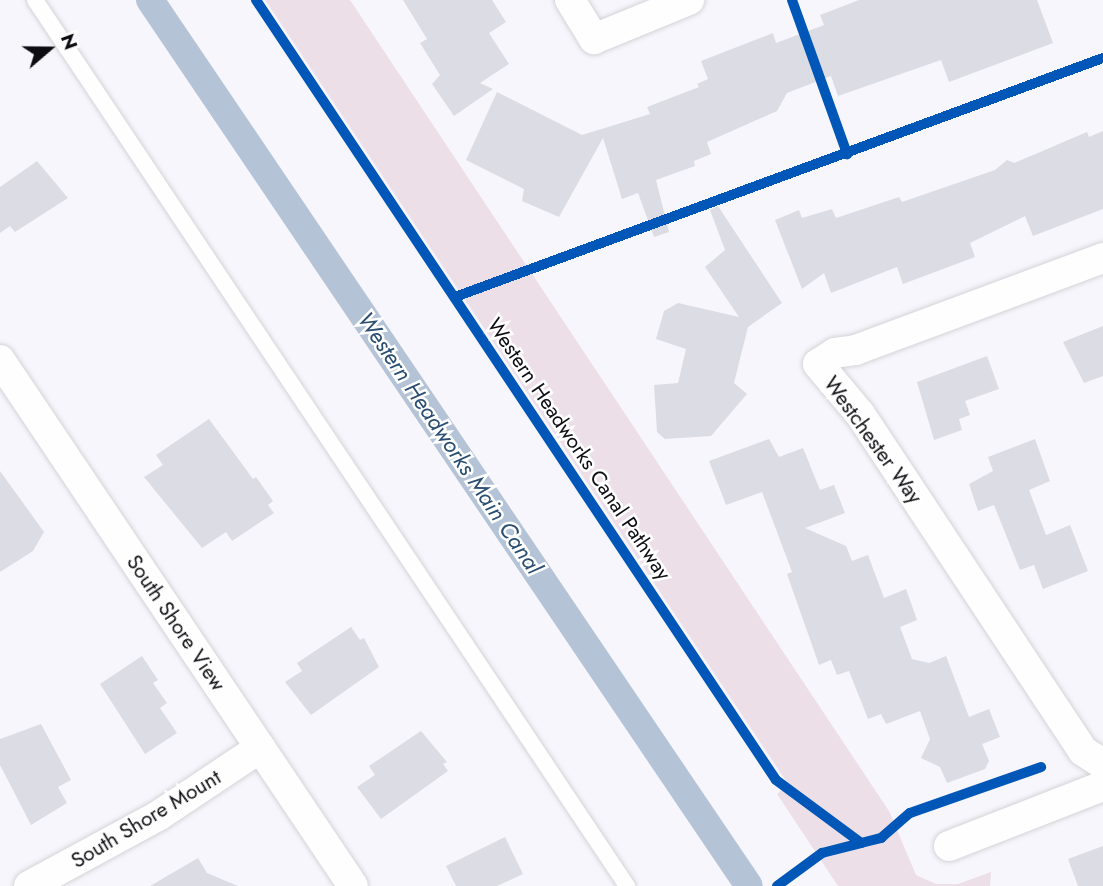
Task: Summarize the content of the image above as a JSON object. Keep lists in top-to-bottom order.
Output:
{
  "streets": {
    "street": ["Westchester Way", "South Shore View", "South Shore Mount"],
    "cycle path": ["Western Headworks Canal Pathway"]
  },
  "crossings": [
    ["South Shore View", "South Shore Mount"]
  ],
  "water": ["Western Headworks Main Canal"],
  "north": "right"
}
